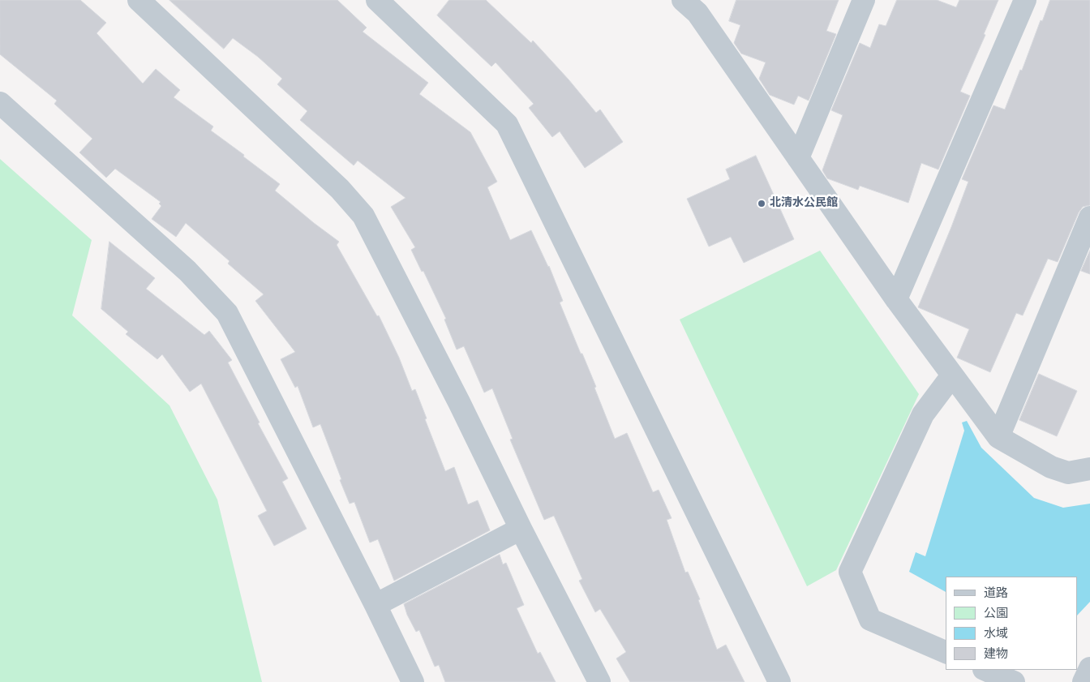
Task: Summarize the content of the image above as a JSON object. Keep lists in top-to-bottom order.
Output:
{
  "places": ["北清水公民館"],
  "legend": [
    "道路",
    "公園",
    "水域",
    "建物"
  ]
}
